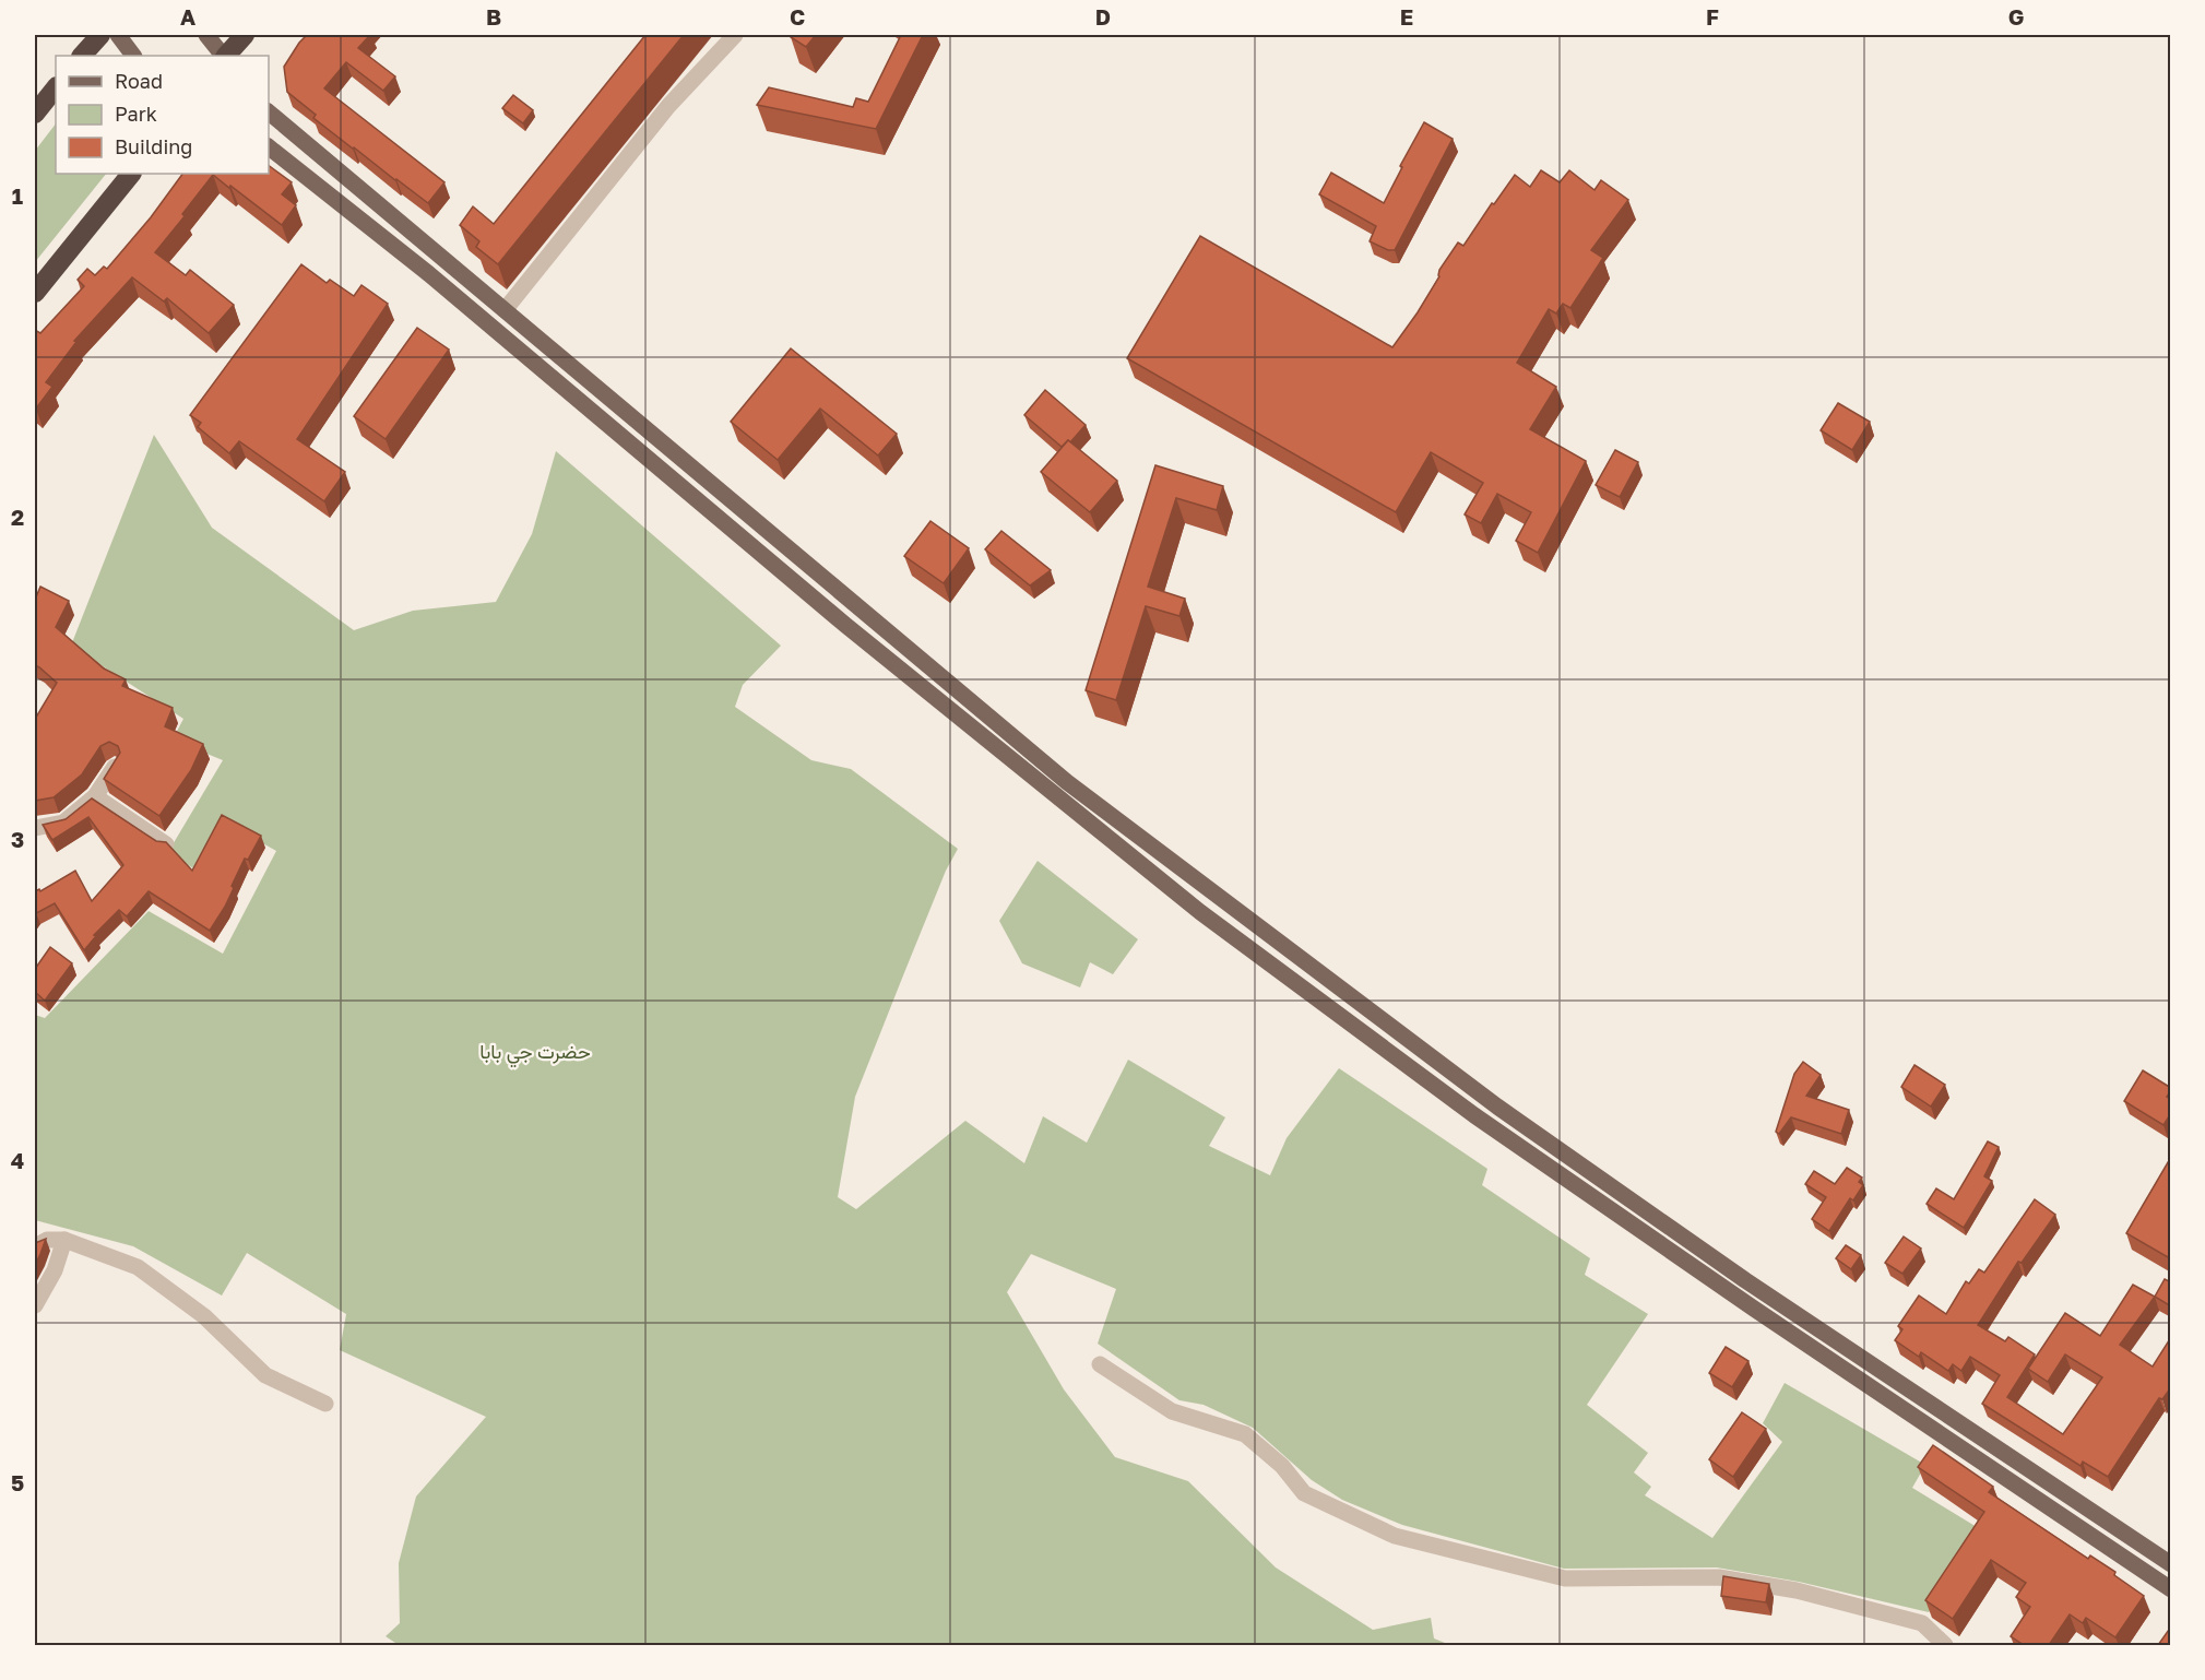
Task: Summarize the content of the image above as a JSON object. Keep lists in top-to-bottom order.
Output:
{
  "parks": ["حضرت جي بابا"],
  "legend": ["Road", "Park", "Building"],
  "grid": {
    "columns": [
      "A",
      "B",
      "C",
      "D",
      "E",
      "F",
      "G"
    ],
    "rows": [
      "1",
      "2",
      "3",
      "4",
      "5"
    ]
  }
}
